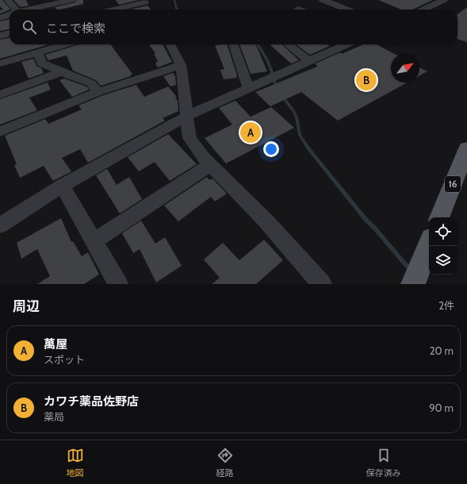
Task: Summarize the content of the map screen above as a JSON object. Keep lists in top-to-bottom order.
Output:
{
  "streets": {
    "main road": ["16"]
  },
  "north": "top right",
  "page": {
    "search": "ここで検索",
    "pins": ["B", "A"],
    "heading": ["周辺", "2件"],
    "list": [
      {
        "mark": "A",
        "name": "萬屋",
        "note": "スポット",
        "value": "20 m"
      },
      {
        "mark": "B",
        "name": "カワチ薬品佐野店",
        "note": "薬局",
        "value": "90 m"
      }
    ],
    "nav": ["地図", "経路", "保存済み"]
  }
}
